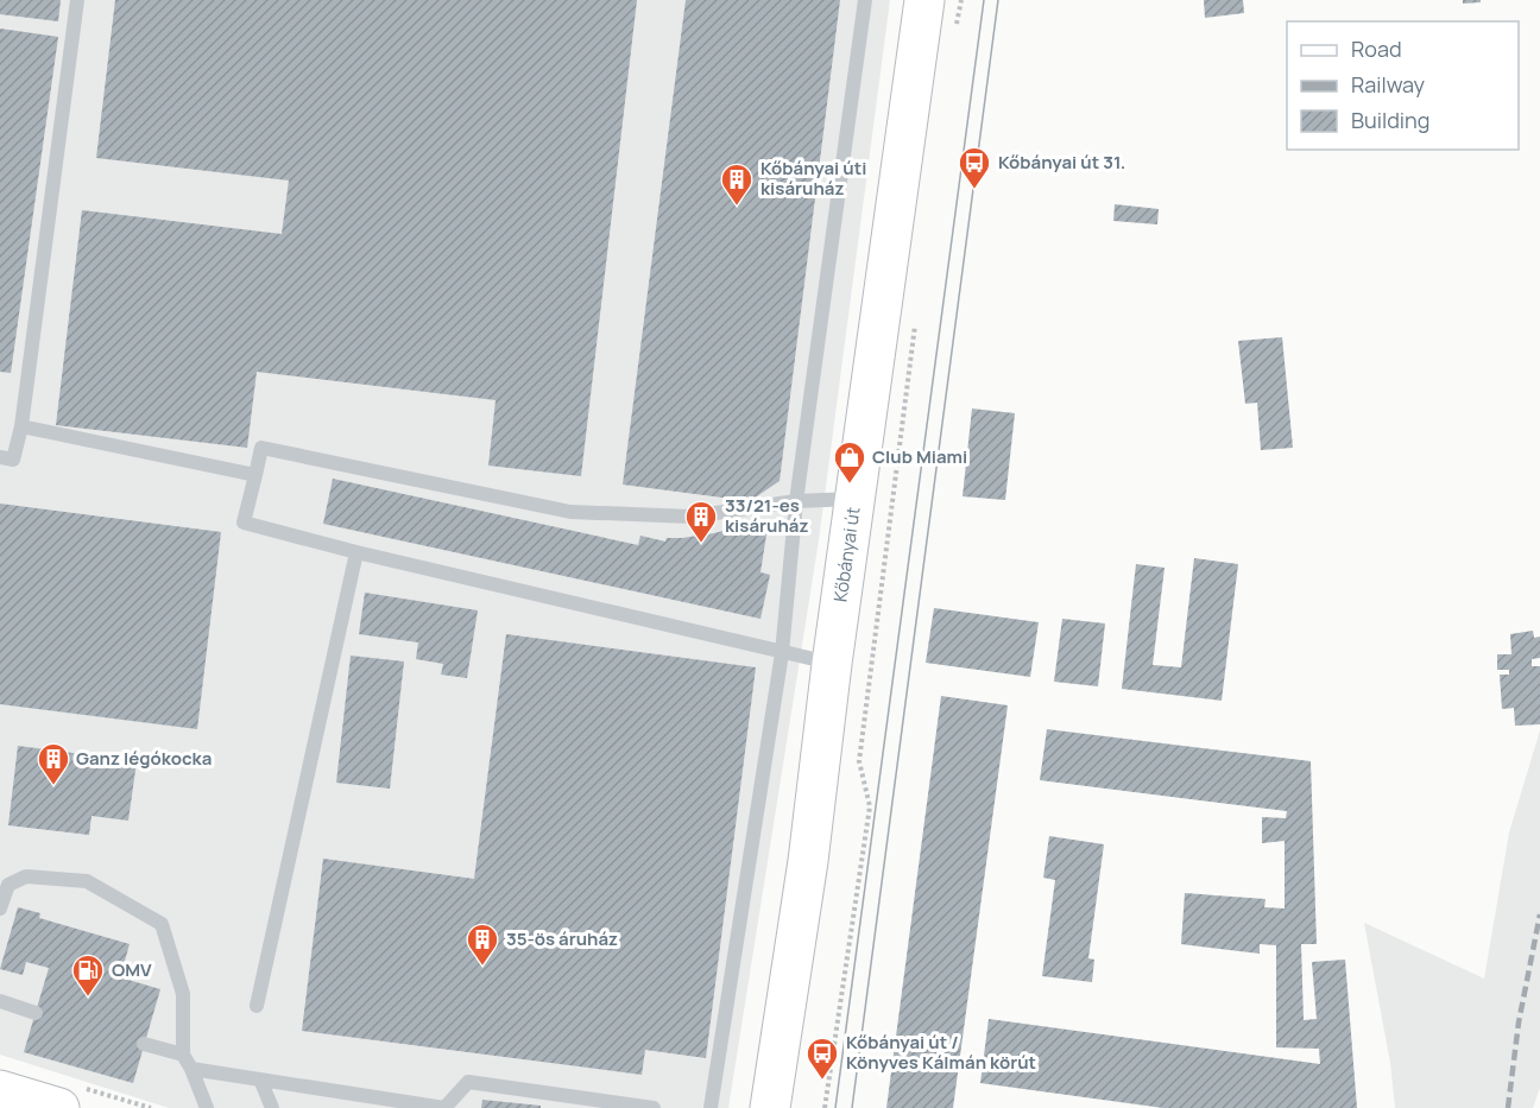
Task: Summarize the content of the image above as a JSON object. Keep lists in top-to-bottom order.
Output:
{
  "streets": {
    "main road": ["Kőbányai út"]
  },
  "places": {
    "bus stop": ["Kőbányai út 31.", "Kőbányai út / Könyves Kálmán körút"],
    "building": [
      "Kőbányai úti kisáruház",
      "33/21-es kisáruház",
      "Ganz légókocka",
      "35-ös áruház"
    ],
    "shop": ["Club Miami"],
    "fuel station": ["OMV"]
  },
  "legend": ["Road", "Railway", "Building"]
}
